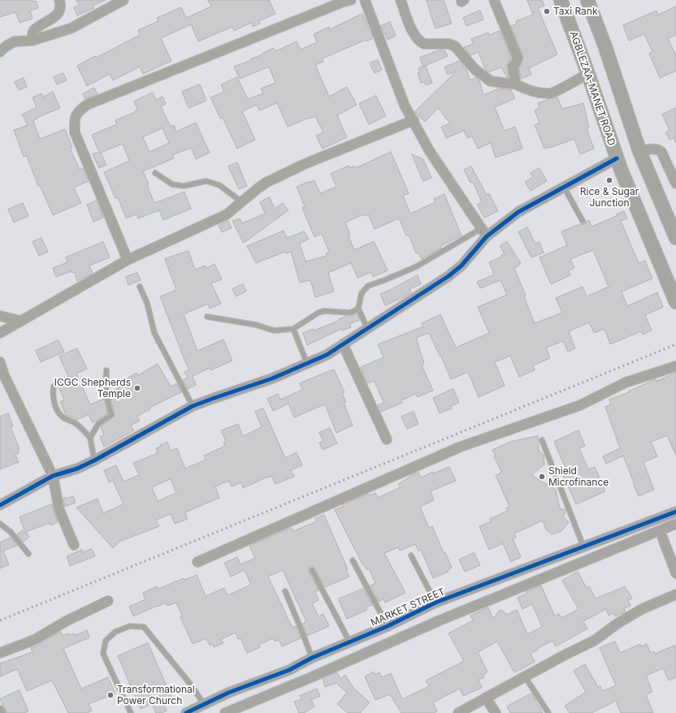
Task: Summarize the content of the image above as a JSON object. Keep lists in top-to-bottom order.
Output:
{
  "streets": {
    "main road": ["AGBLEZAA-MANET ROAD"],
    "street": ["MARKET STREET"]
  },
  "places": [
    "Taxi Rank",
    "Rice & Sugar Junction",
    "ICGC Shepherds Temple",
    "Shield Microfinance",
    "Transformational Power Church"
  ]
}
